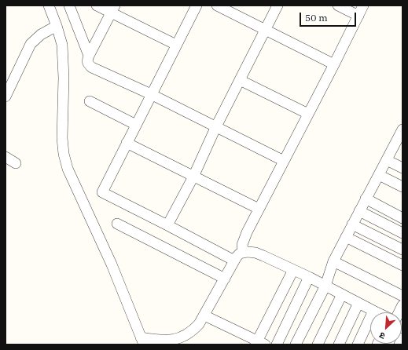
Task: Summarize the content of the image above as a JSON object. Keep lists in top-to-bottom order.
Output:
{
  "scale_bar": "50 m",
  "north": "bottom left"
}
